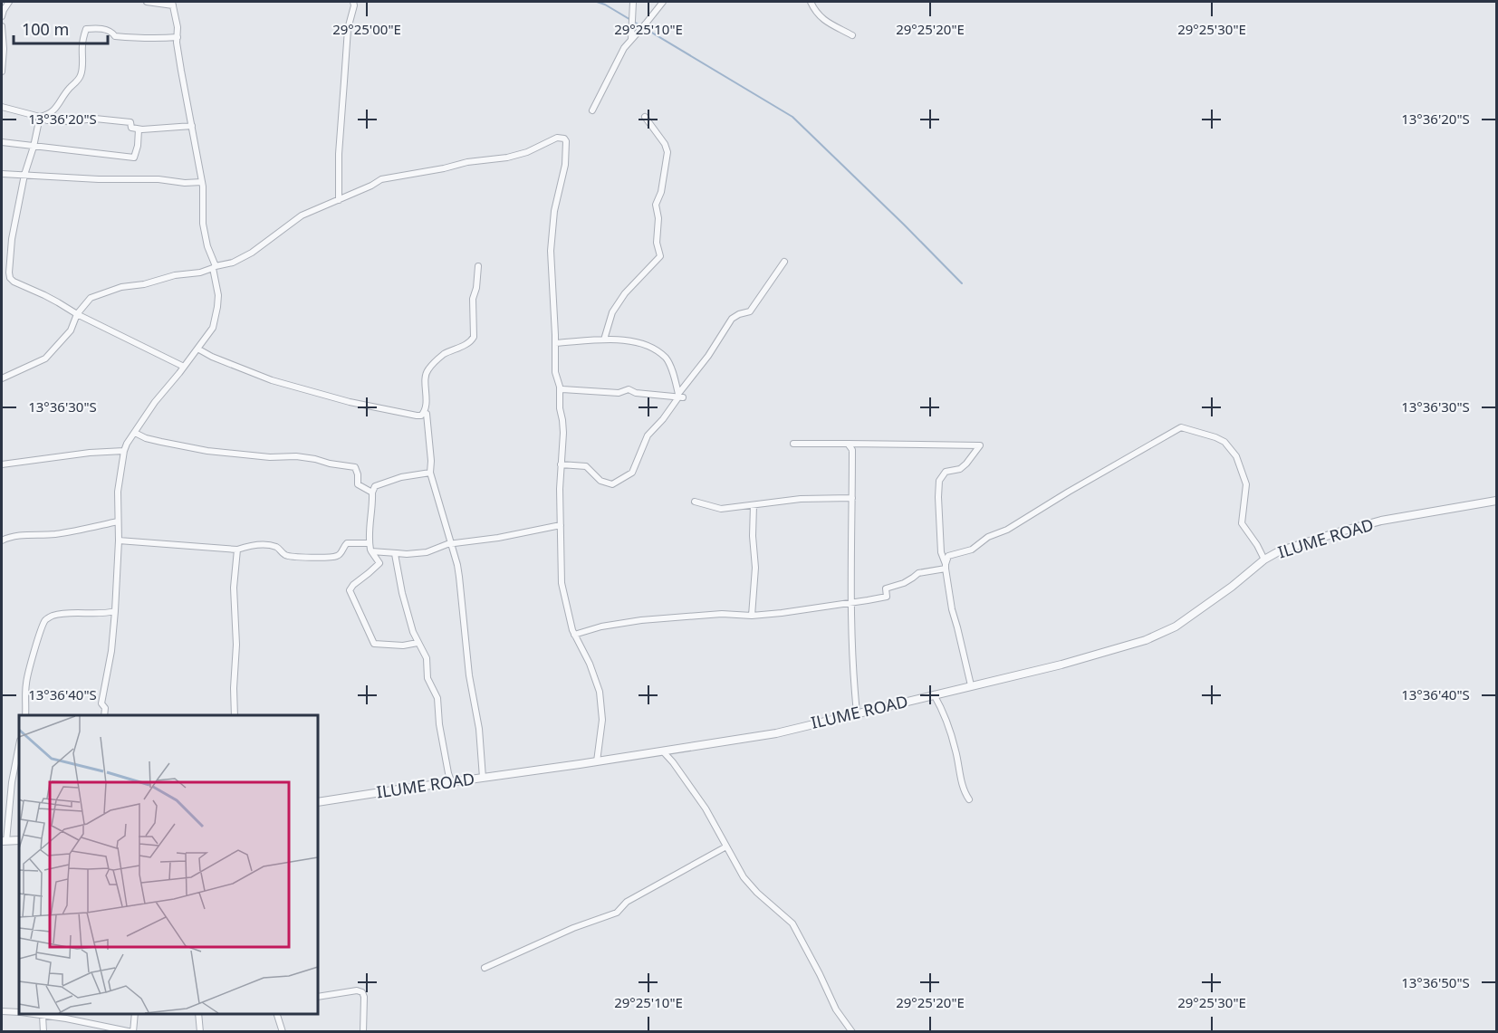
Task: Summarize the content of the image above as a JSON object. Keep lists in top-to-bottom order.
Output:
{
  "streets": {
    "street": ["ILUME ROAD"]
  },
  "scale_bar": "100 m",
  "coordinates": [
    "29°25'00\"E",
    "29°25'10\"E",
    "29°25'20\"E",
    "29°25'30\"E",
    "13°36'20\"S",
    "13°36'30\"S",
    "13°36'40\"S",
    "13°36'50\"S"
  ]
}
